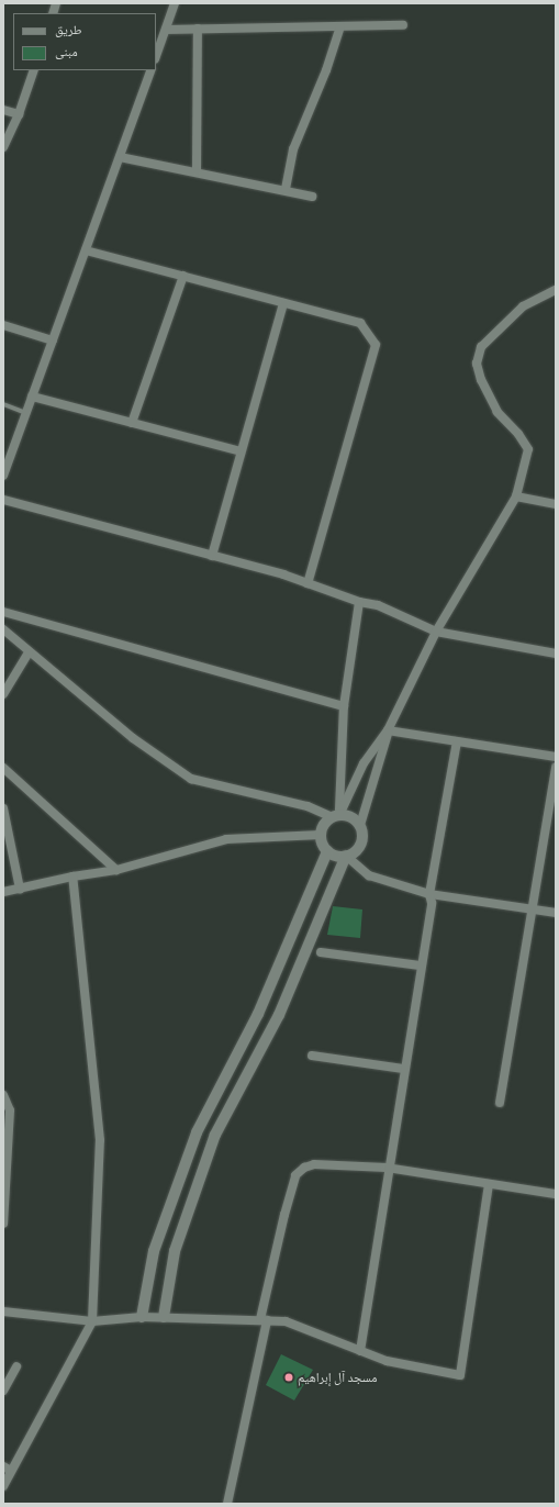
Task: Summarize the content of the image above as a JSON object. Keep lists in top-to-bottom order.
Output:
{
  "places": ["مسجد آل إبراهيم"],
  "legend": ["طريق", "مبنى"]
}
